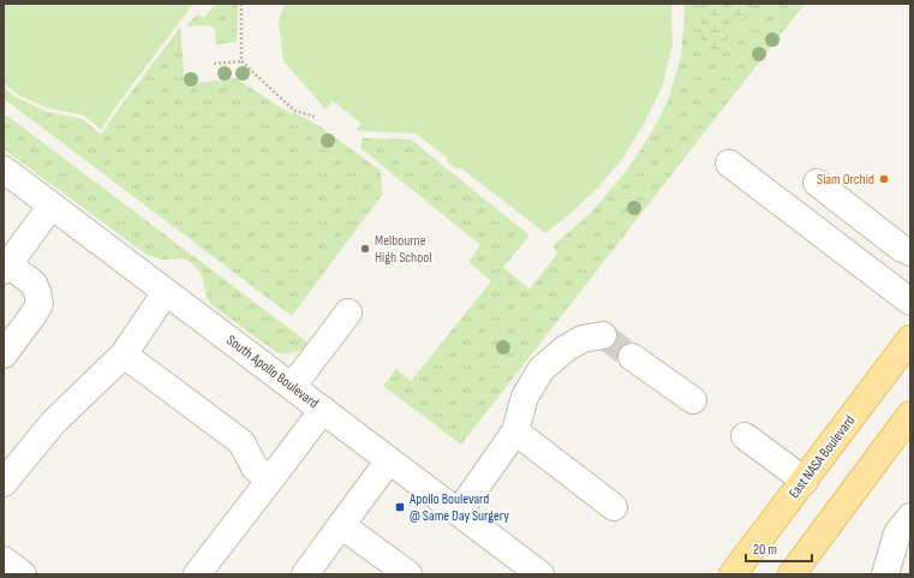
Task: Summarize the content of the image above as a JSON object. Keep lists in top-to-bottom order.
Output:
{
  "streets": {
    "main road": ["East NASA Boulevard"],
    "street": ["South Apollo Boulevard"]
  },
  "places": {
    "other": ["Siam Orchid", "Melbourne High School"],
    "transit": ["Apollo Boulevard @ Same Day Surgery"]
  },
  "scale_bar": "20 m"
}
